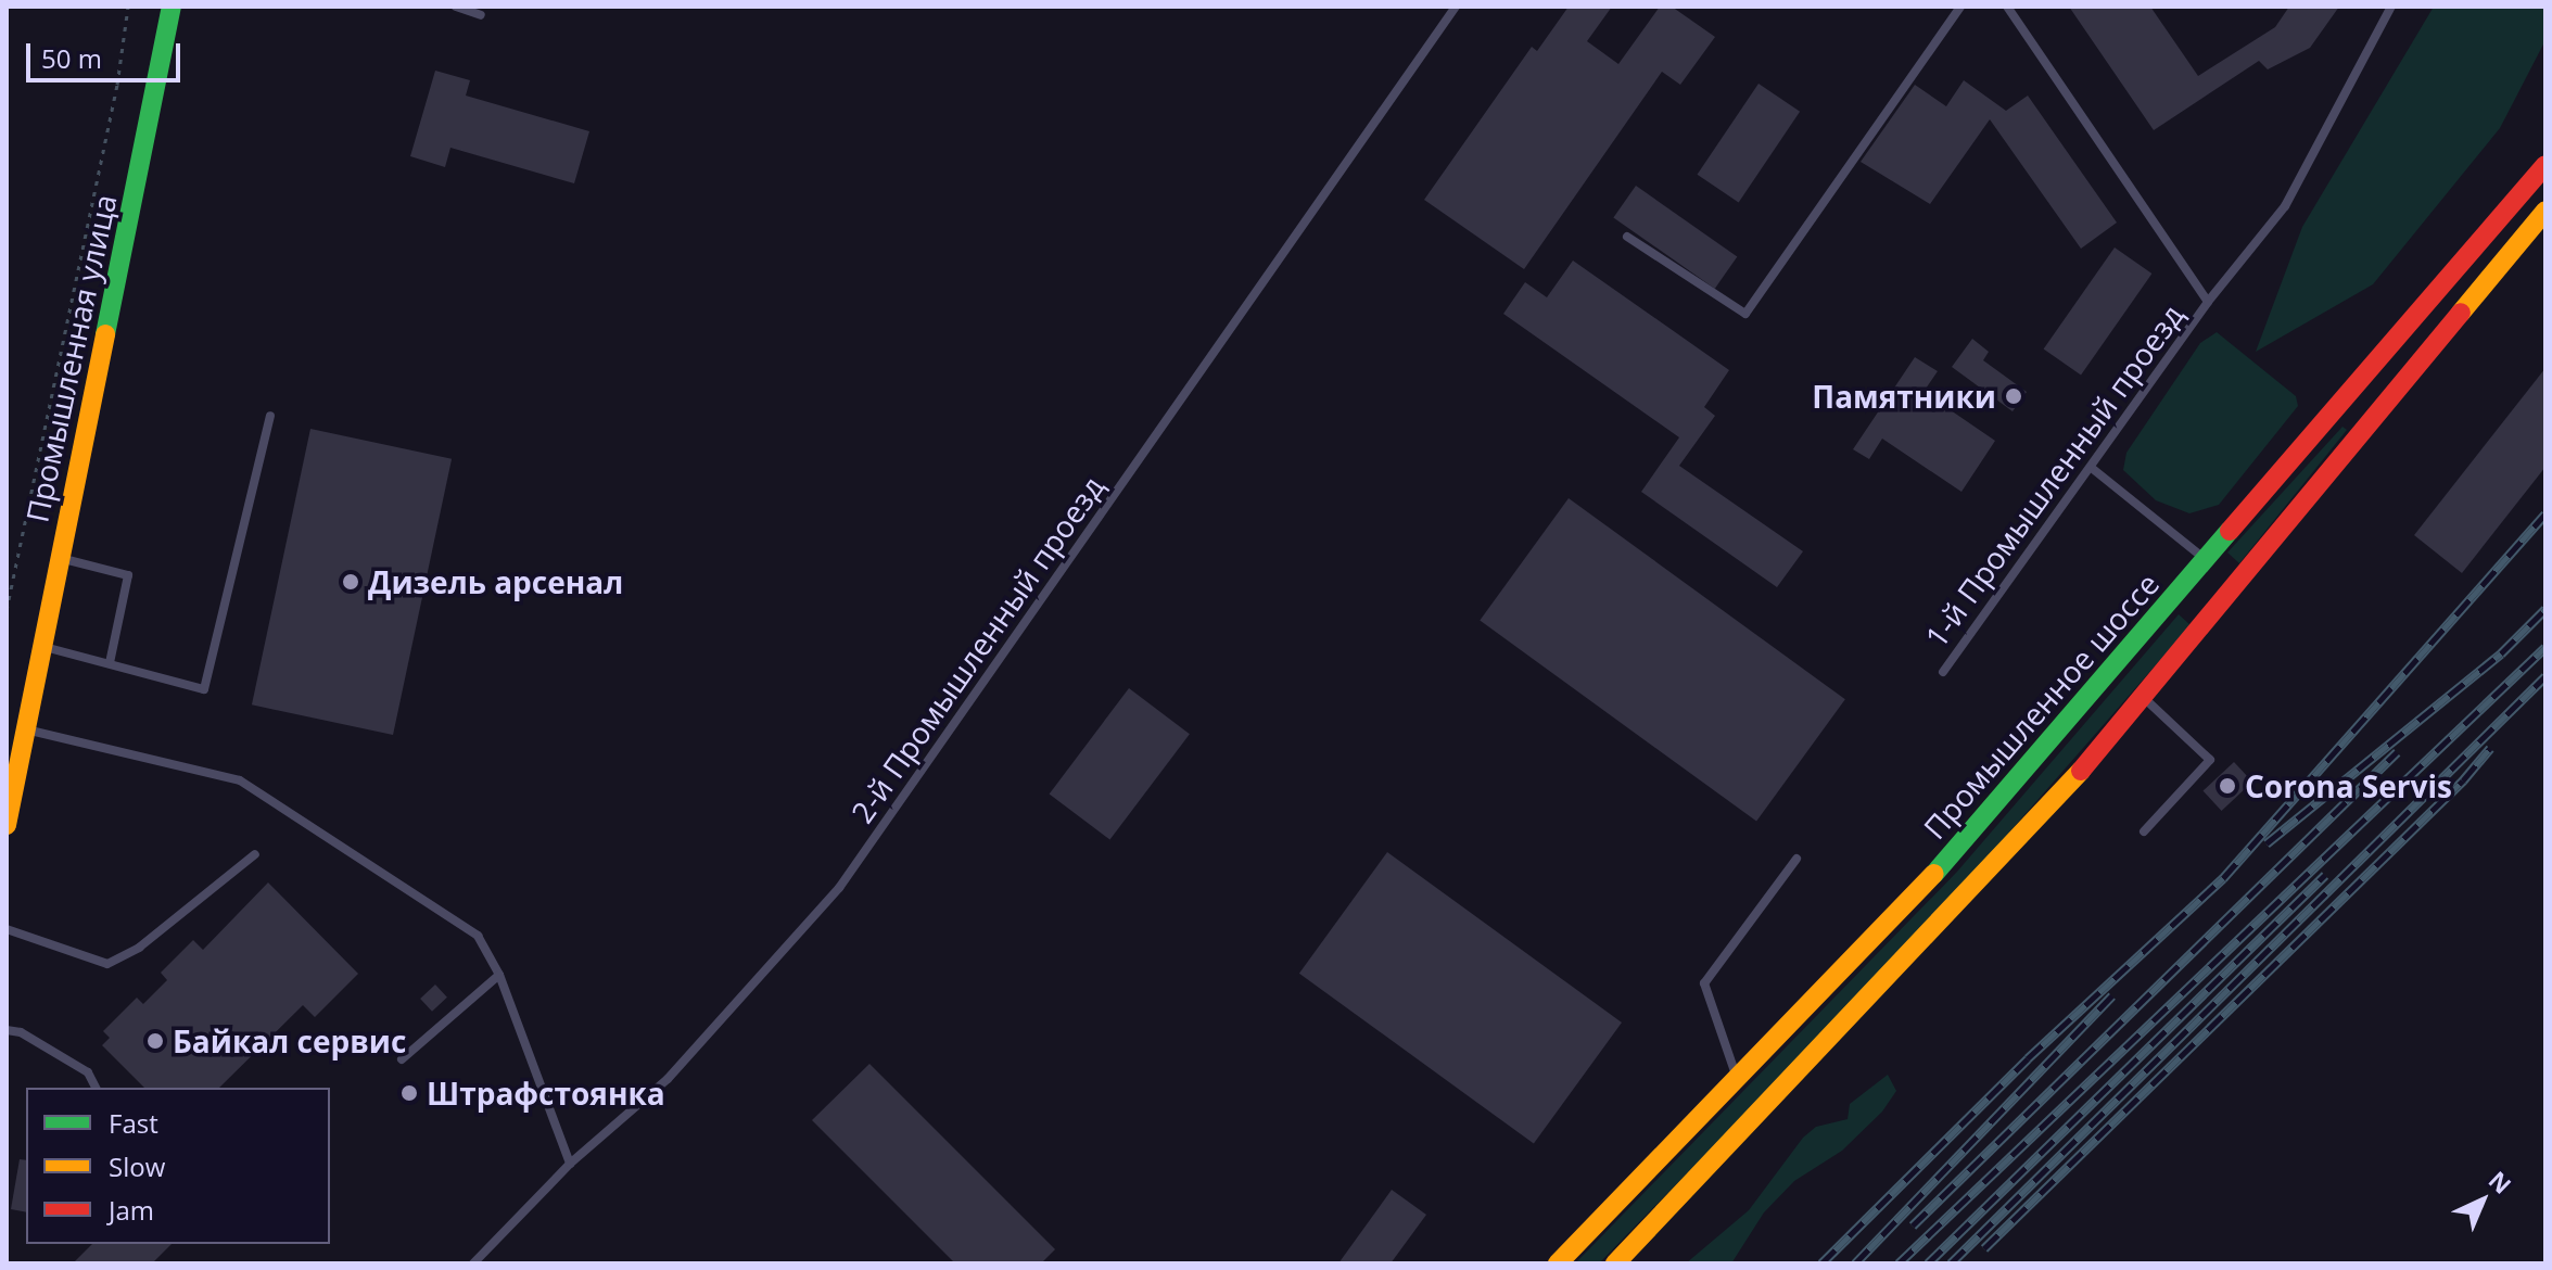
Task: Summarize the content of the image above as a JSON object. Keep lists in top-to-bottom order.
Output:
{
  "streets": {
    "main road": ["Промышленная улица", "Промышленное шоссе"],
    "lane": ["1-й Промышленный проезд", "2-й Промышленный проезд"]
  },
  "places": [
    "Памятники",
    "Дизель арсенал",
    "Corona Servis",
    "Байкал сервис",
    "Штрафстоянка"
  ],
  "legend": ["Fast", "Slow", "Jam"],
  "scale_bar": "50 m",
  "north": "top right"
}
